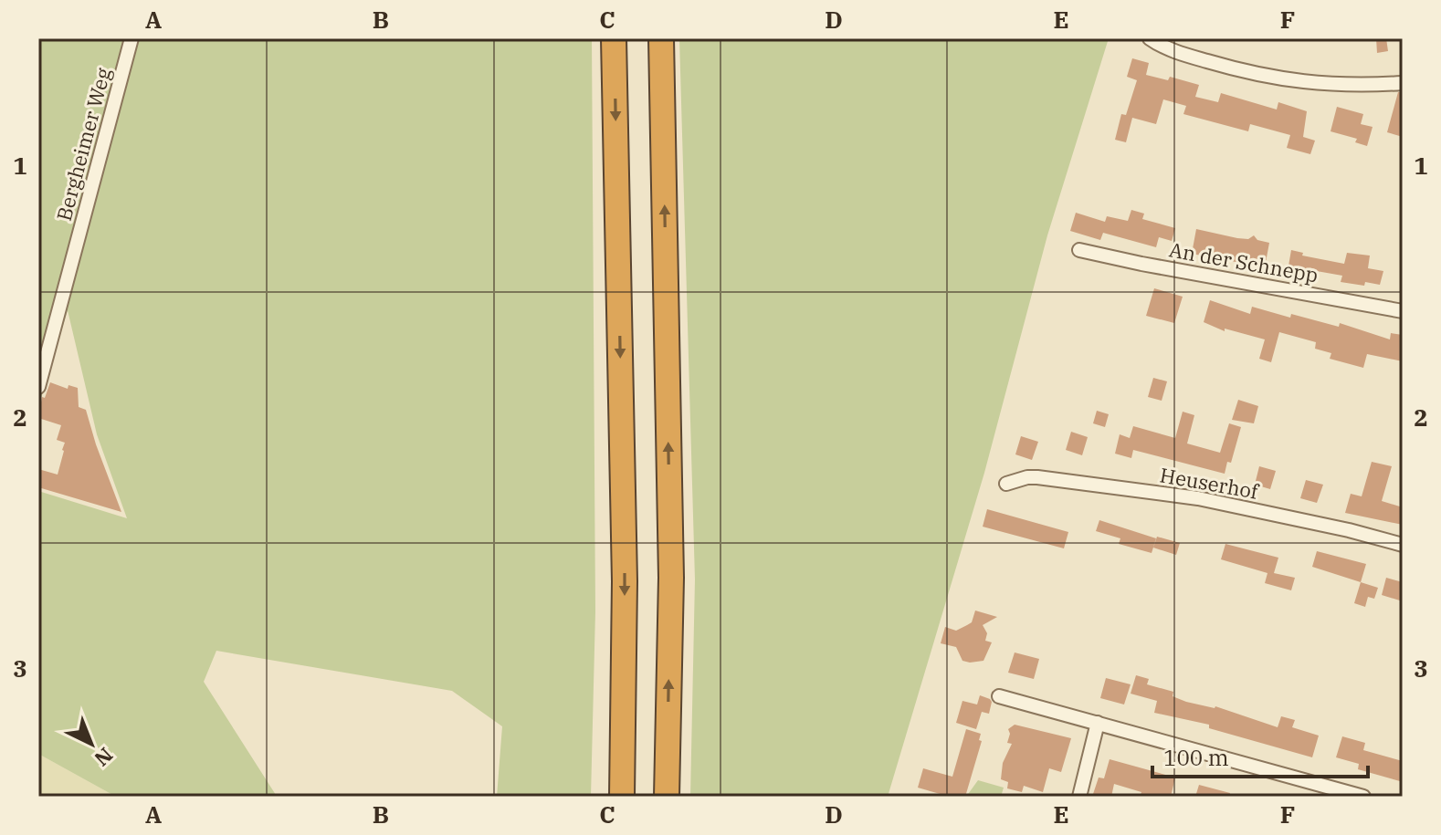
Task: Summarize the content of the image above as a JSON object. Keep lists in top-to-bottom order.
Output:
{
  "streets": {
    "street": ["Bergheimer Weg", "An der Schnepp", "Heuserhof"]
  },
  "scale_bar": "100 m",
  "north": "bottom right",
  "grid": {
    "columns": [
      "A",
      "B",
      "C",
      "D",
      "E",
      "F"
    ],
    "rows": ["1", "2", "3"]
  }
}
